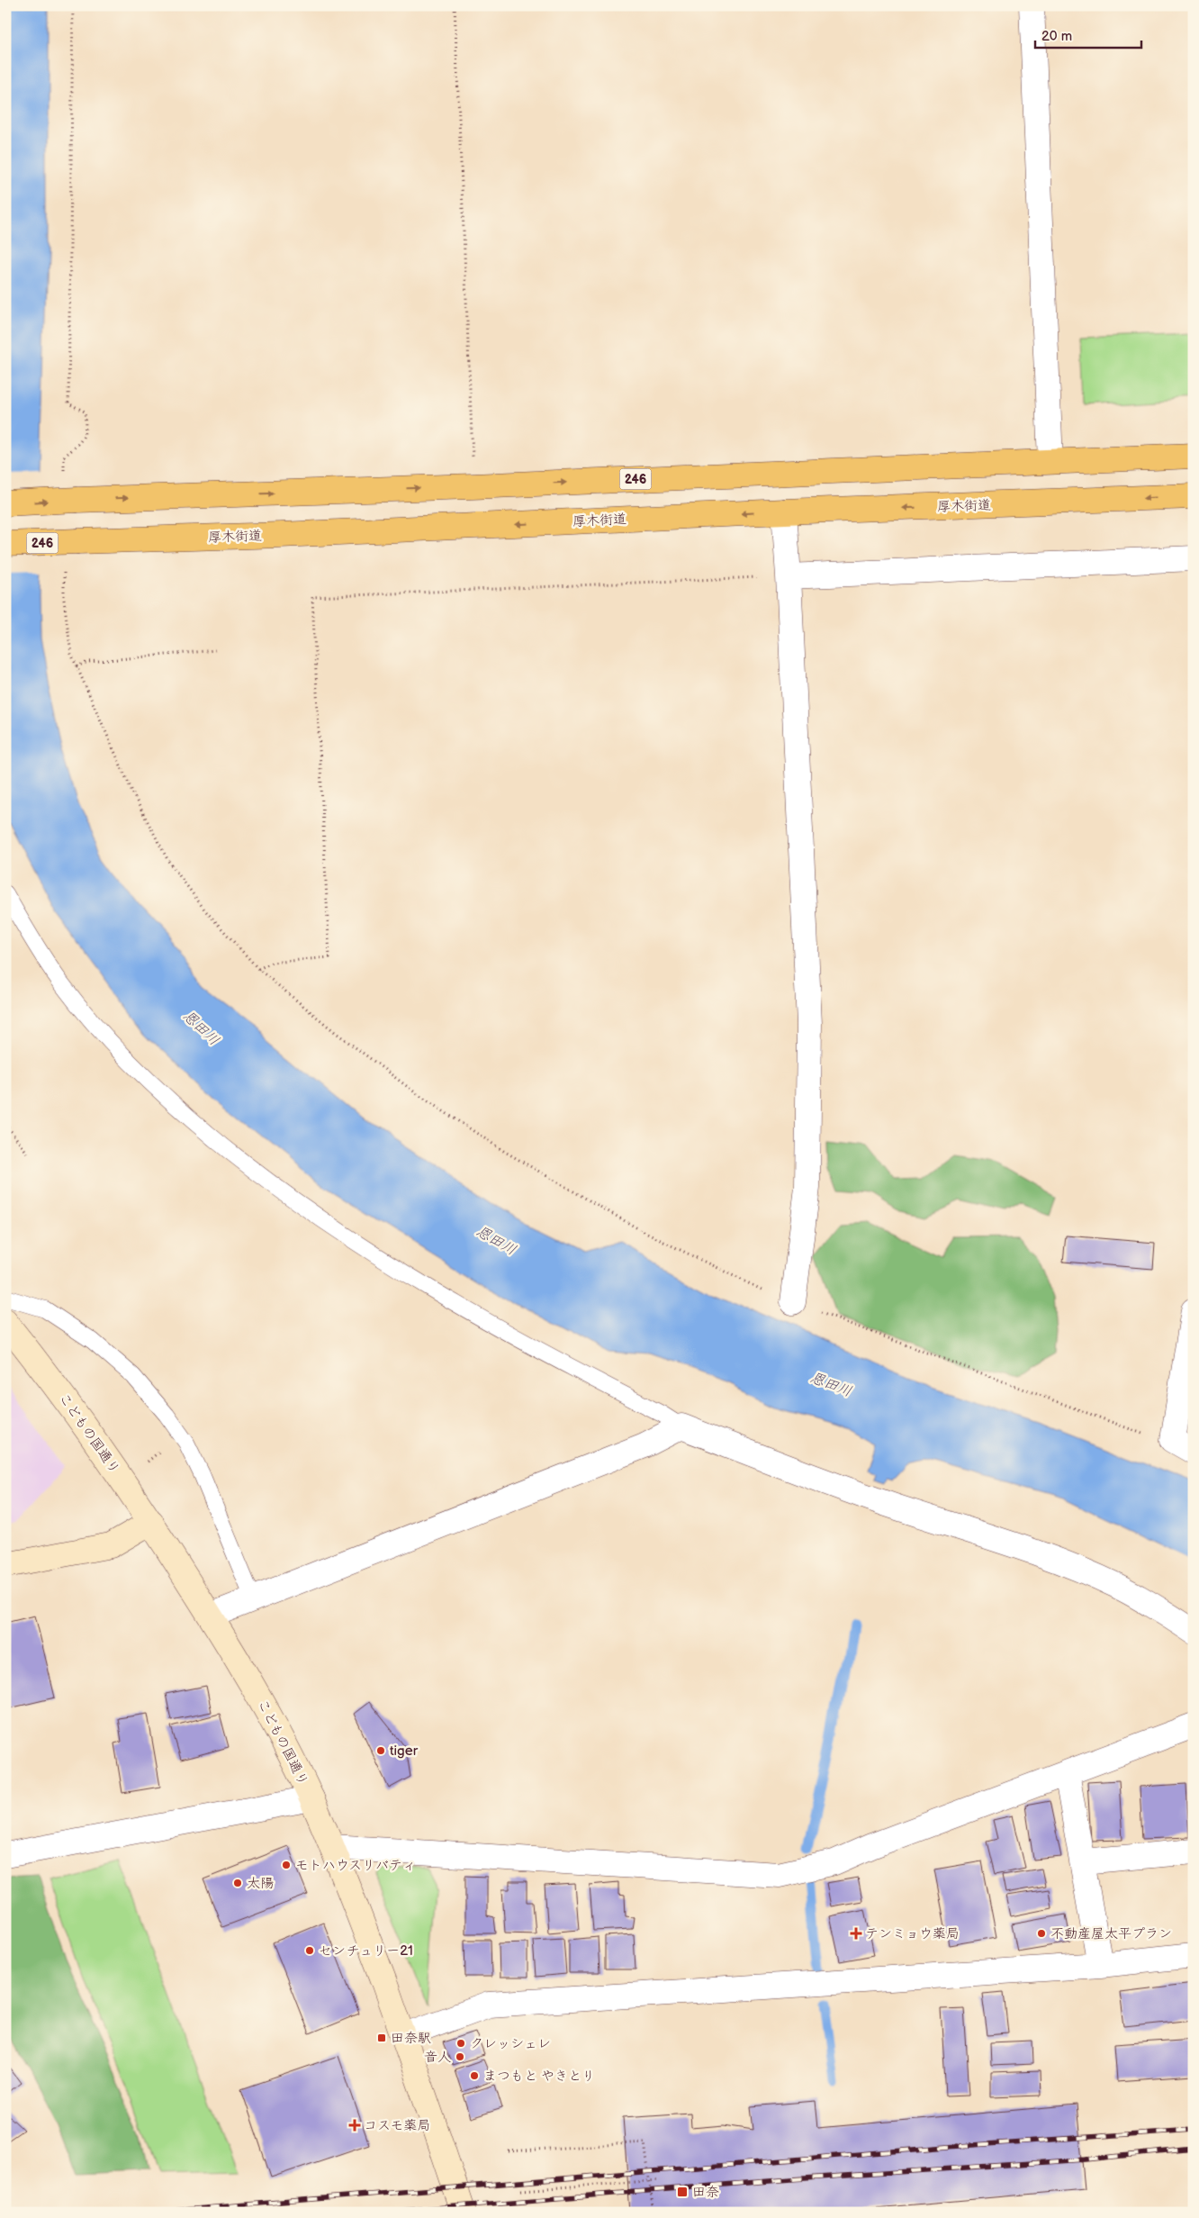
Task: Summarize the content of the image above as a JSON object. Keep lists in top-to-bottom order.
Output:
{
  "streets": {
    "highway": ["246", "厚木街道"],
    "main road": ["こどもの国通り"]
  },
  "water": ["恩田川"],
  "places": {
    "other": [
      "tiger",
      "モトハウスリバティ",
      "太陽",
      "不動産屋太平プラン",
      "センチュリー21",
      "クレッシェレ",
      "音人",
      "まつもと やきとり"
    ],
    "health": ["テンミョウ薬局", "コスモ薬局"],
    "transit": ["田奈駅", "田奈"]
  },
  "scale_bar": "20 m"
}
